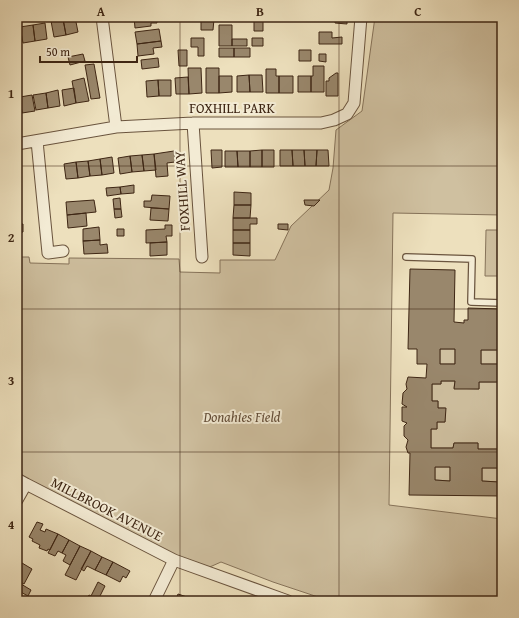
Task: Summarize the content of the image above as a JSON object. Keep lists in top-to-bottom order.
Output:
{
  "streets": {
    "street": ["FOXHILL PARK", "FOXHILL WAY", "MILLBROOK AVENUE"]
  },
  "crossings": [
    ["FOXHILL PARK", "FOXHILL WAY"]
  ],
  "parks": ["Donahies Field"],
  "scale_bar": "50 m",
  "grid": {
    "columns": ["A", "B", "C"],
    "rows": [
      "1",
      "2",
      "3",
      "4"
    ]
  }
}
